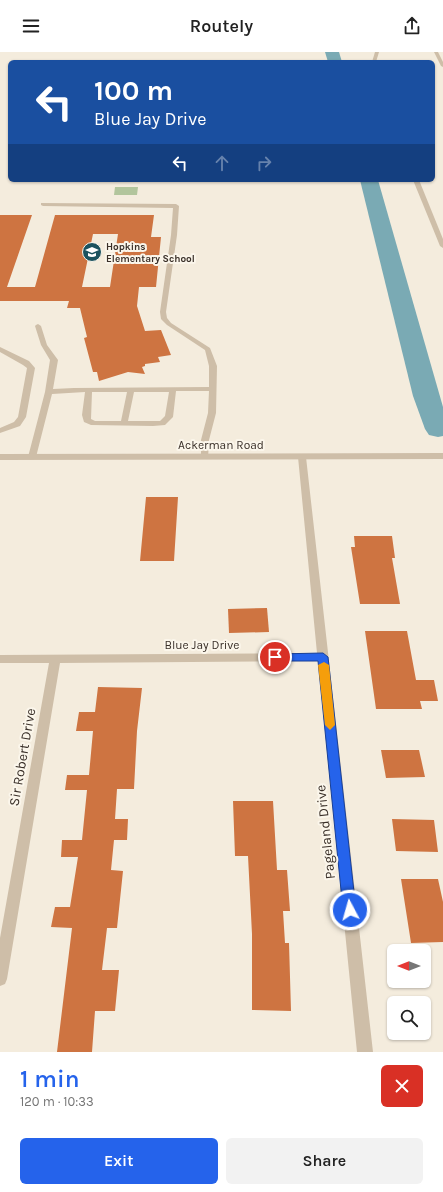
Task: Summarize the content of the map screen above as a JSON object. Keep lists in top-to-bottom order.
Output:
{
  "streets": {
    "street": [
      "Ackerman Road",
      "Blue Jay Drive",
      "Sir Robert Drive",
      "Pageland Drive"
    ]
  },
  "crossings": [
    ["Blue Jay Drive", "Sir Robert Drive"],
    ["Blue Jay Drive", "Pageland Drive"]
  ],
  "places": {
    "school or university": ["Hopkins Elementary School"]
  },
  "north": "left",
  "page": {
    "header": "Routely",
    "turn": ["100 m", "Blue Jay Drive"],
    "heading": ["1 min", "120 m · 10:33"],
    "buttons": ["Exit", "Share"]
  }
}
